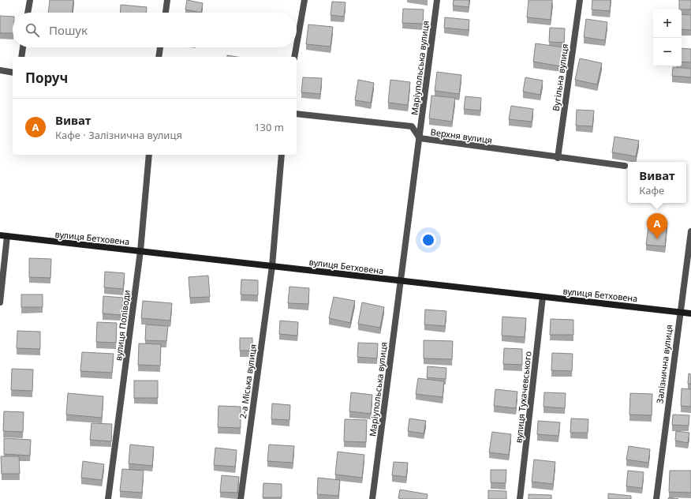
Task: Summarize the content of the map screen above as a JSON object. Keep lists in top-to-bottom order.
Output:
{
  "streets": {
    "street": [
      "Маріупольська вулиця",
      "Вугільна вулиця",
      "Верхня вулиця",
      "вулиця Бетховена",
      "вулиця Поліводи",
      "Залізнична вулиця",
      "2-а Міська вулиця",
      "вулиця Тухачевського"
    ]
  },
  "crossings": [
    ["Маріупольська вулиця", "Верхня вулиця"],
    ["Маріупольська вулиця", "вулиця Бетховена"],
    ["Вугільна вулиця", "Верхня вулиця"],
    ["вулиця Бетховена", "вулиця Поліводи"],
    ["вулиця Бетховена", "Залізнична вулиця"],
    ["вулиця Бетховена", "2-а Міська вулиця"],
    ["вулиця Бетховена", "вулиця Тухачевського"]
  ],
  "page": {
    "map_buttons": ["+", "−"],
    "search": "Пошук",
    "heading": "Поруч",
    "list": [
      {
        "mark": "A",
        "name": "Виват",
        "note": "Кафе · Залізнична вулиця",
        "value": "130 m"
      }
    ],
    "popup": ["Виват", "Кафе"],
    "pins": "A"
  }
}
